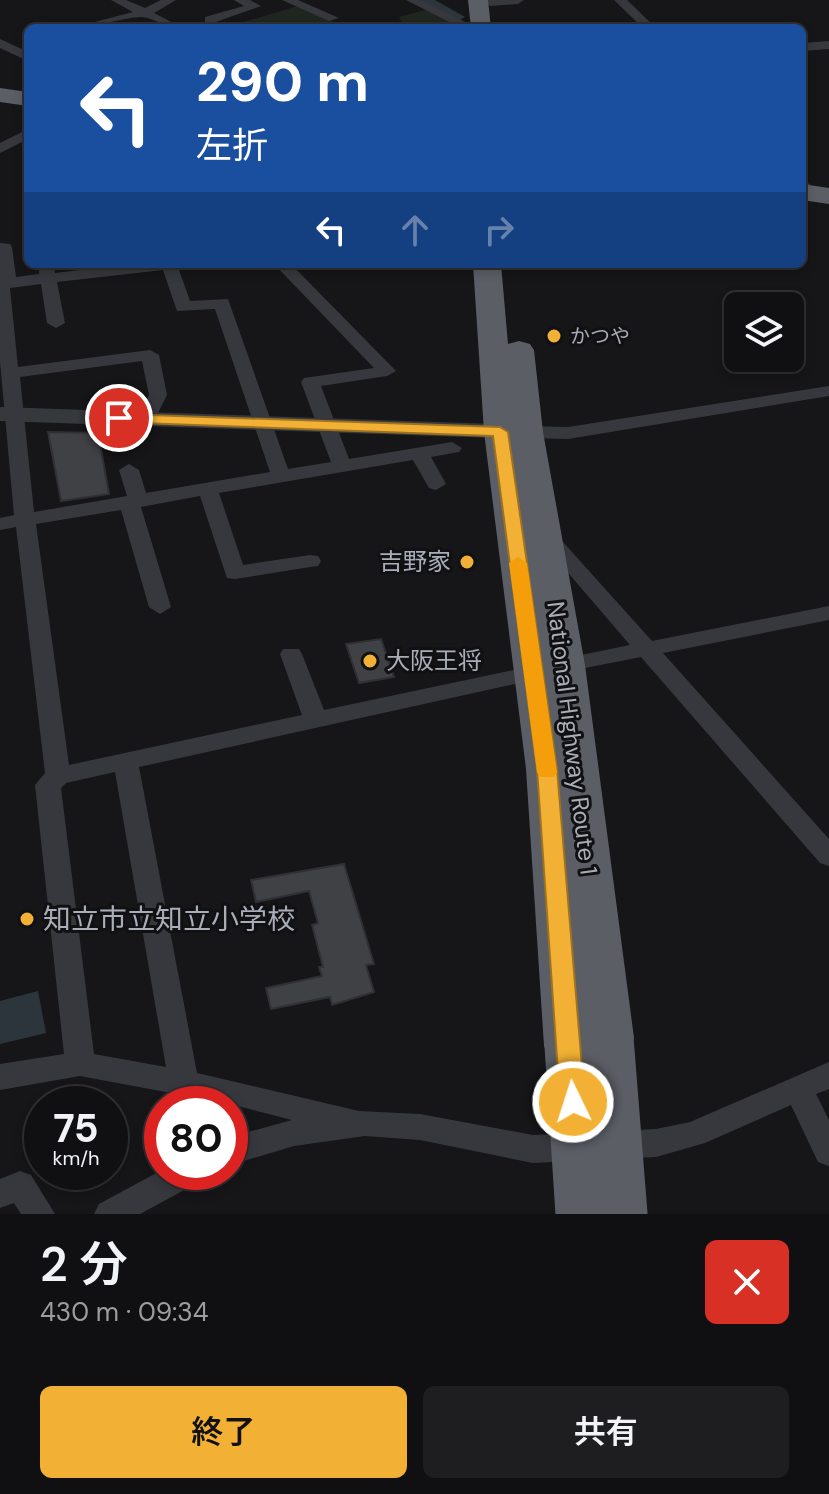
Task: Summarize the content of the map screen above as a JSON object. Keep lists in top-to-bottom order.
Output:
{
  "streets": {
    "highway": ["National Highway Route 1"]
  },
  "places": [
    "かつや",
    "吉野家",
    "大阪王将",
    "知立市立知立小学校"
  ],
  "page": {
    "turn": ["290 m", "左折"],
    "speed": "75 km/h",
    "limit": "80",
    "heading": ["2 分", "430 m · 09:34"],
    "buttons": ["終了", "共有"]
  }
}
